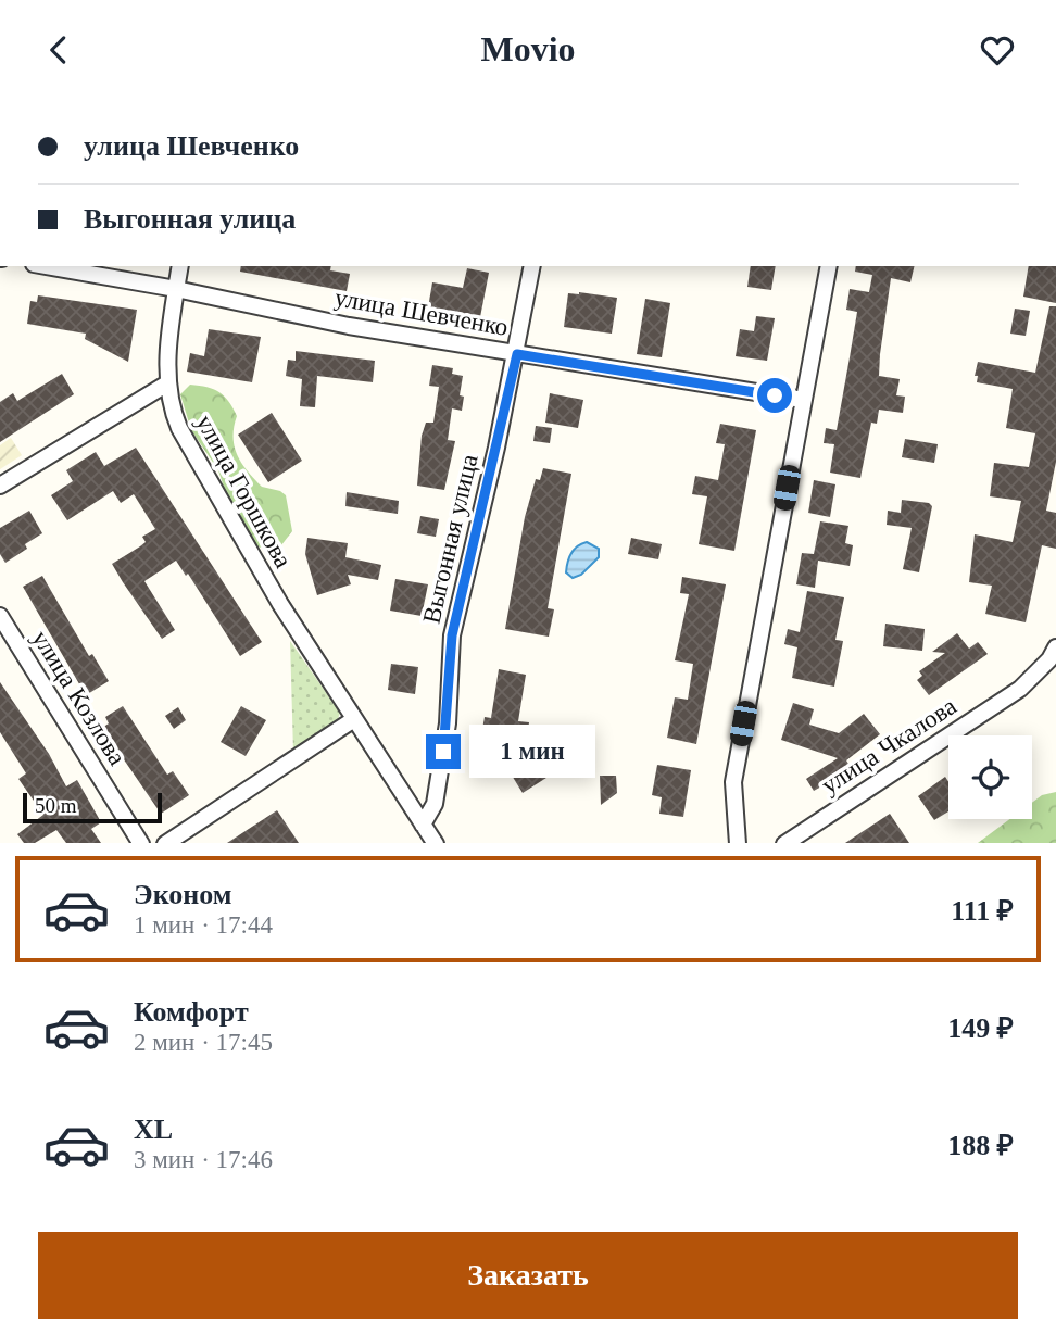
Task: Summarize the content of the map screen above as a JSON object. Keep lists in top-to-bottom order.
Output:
{
  "streets": {
    "street": [
      "улица Шевченко",
      "улица Горшкова",
      "Выгонная улица",
      "улица Козлова",
      "улица Чкалова"
    ]
  },
  "crossings": [
    ["улица Шевченко", "улица Горшкова"],
    ["улица Шевченко", "Выгонная улица"],
    ["улица Горшкова", "Выгонная улица"]
  ],
  "scale_bar": "50 m",
  "page": {
    "header": "Movio",
    "banner": ["улица Шевченко", "Выгонная улица"],
    "bubble": "1 мин",
    "scale": "50 m",
    "list": [
      {
        "name": "Эконом",
        "note": "1 мин · 17:44",
        "value": "111 ₽"
      },
      {
        "name": "Комфорт",
        "note": "2 мин · 17:45",
        "value": "149 ₽"
      },
      {
        "name": "XL",
        "note": "3 мин · 17:46",
        "value": "188 ₽"
      }
    ],
    "buttons": "Заказать"
  }
}
